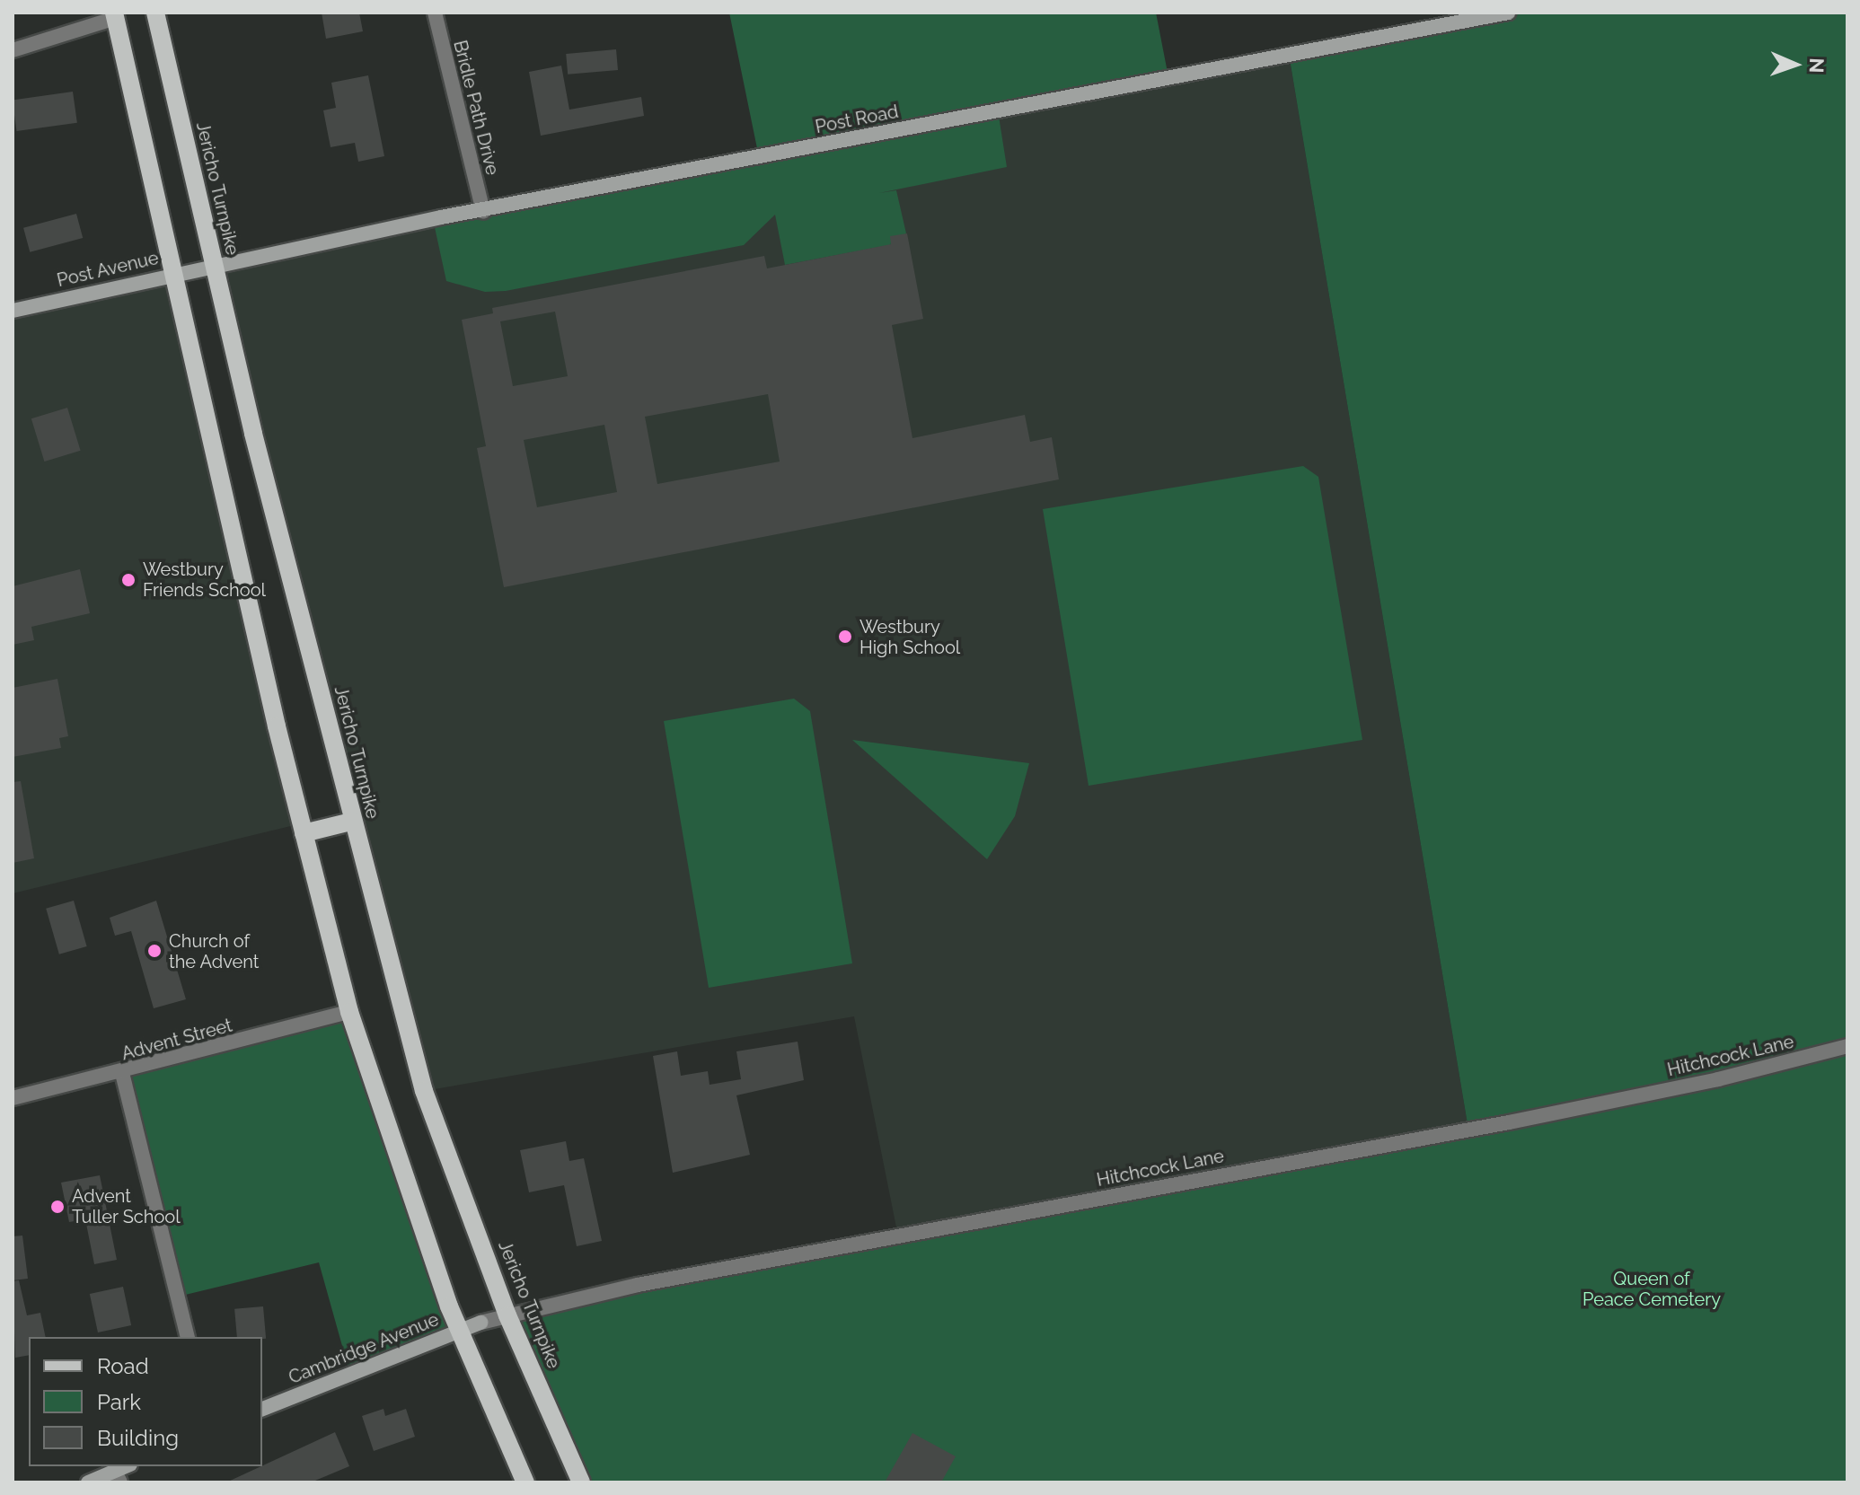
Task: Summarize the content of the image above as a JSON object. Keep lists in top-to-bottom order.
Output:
{
  "streets": {
    "main road": [
      "Post Road",
      "Jericho Turnpike",
      "Post Avenue",
      "Cambridge Avenue"
    ],
    "street": ["Bridle Path Drive", "Advent Street", "Hitchcock Lane"]
  },
  "crossings": [
    ["Bridle Path Drive", "Post Road"],
    ["Post Road", "Jericho Turnpike"],
    ["Post Road", "Post Avenue"],
    ["Jericho Turnpike", "Post Avenue"],
    ["Jericho Turnpike", "Hitchcock Lane"],
    ["Hitchcock Lane", "Cambridge Avenue"]
  ],
  "parks": ["Queen of Peace Cemetery"],
  "places": [
    "Westbury Friends School",
    "Westbury High School",
    "Church of the Advent",
    "Advent Tuller School"
  ],
  "legend": ["Road", "Park", "Building"],
  "north": "right"
}
